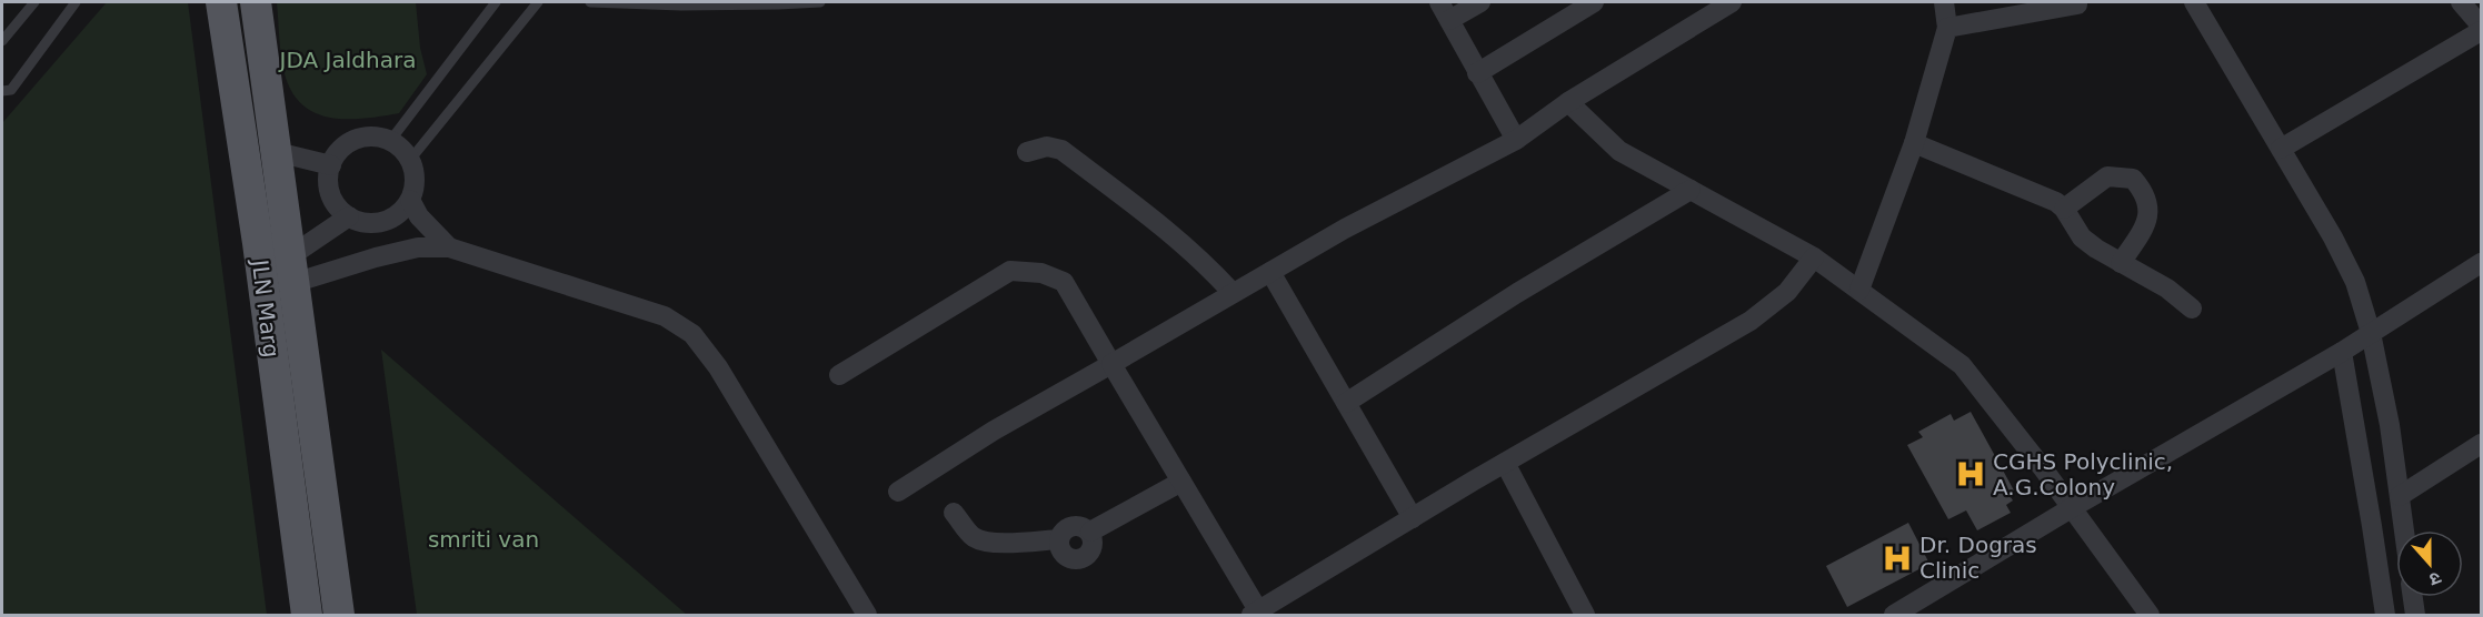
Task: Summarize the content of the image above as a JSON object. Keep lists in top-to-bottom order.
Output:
{
  "streets": {
    "main road": ["JLN Marg"]
  },
  "parks": ["JDA Jaldhara", "smriti van"],
  "places": {
    "hospital": ["CGHS Polyclinic, A.G.Colony", "Dr. Dogras Clinic"]
  },
  "north": "bottom"
}
